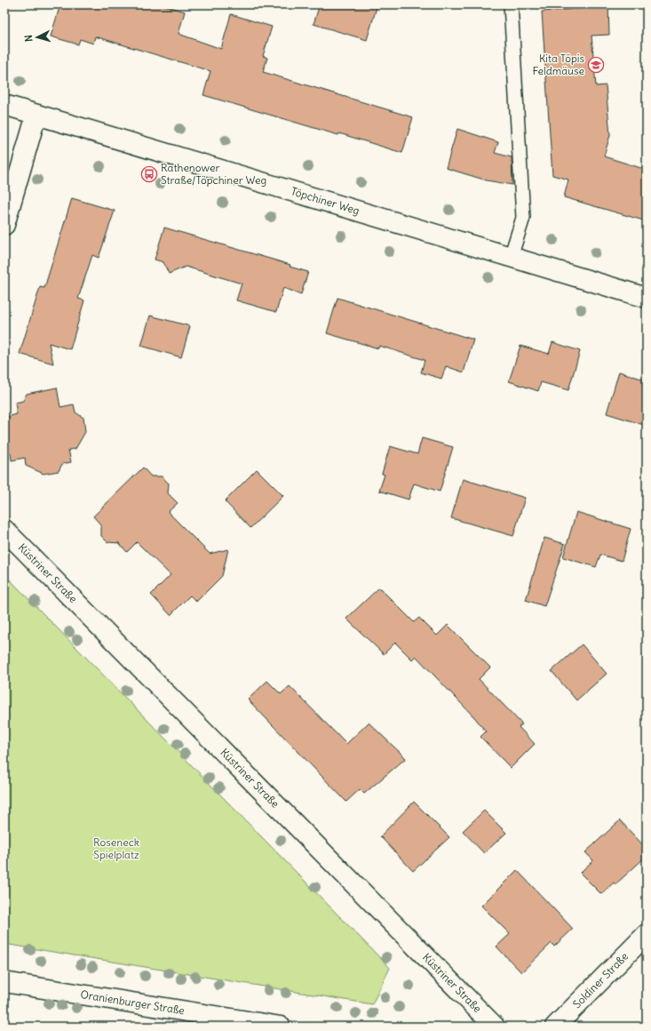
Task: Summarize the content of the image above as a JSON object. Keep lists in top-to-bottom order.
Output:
{
  "streets": {
    "street": [
      "Töpchiner Weg",
      "Küstriner Straße",
      "Soldiner Straße",
      "Oranienburger Straße"
    ]
  },
  "parks": ["Roseneck Spielplatz"],
  "places": {
    "school or university": ["Kita Töpis Feldmäuse"],
    "bus stop": ["Rathenower Straße/Töpchiner Weg"]
  },
  "north": "left"
}
